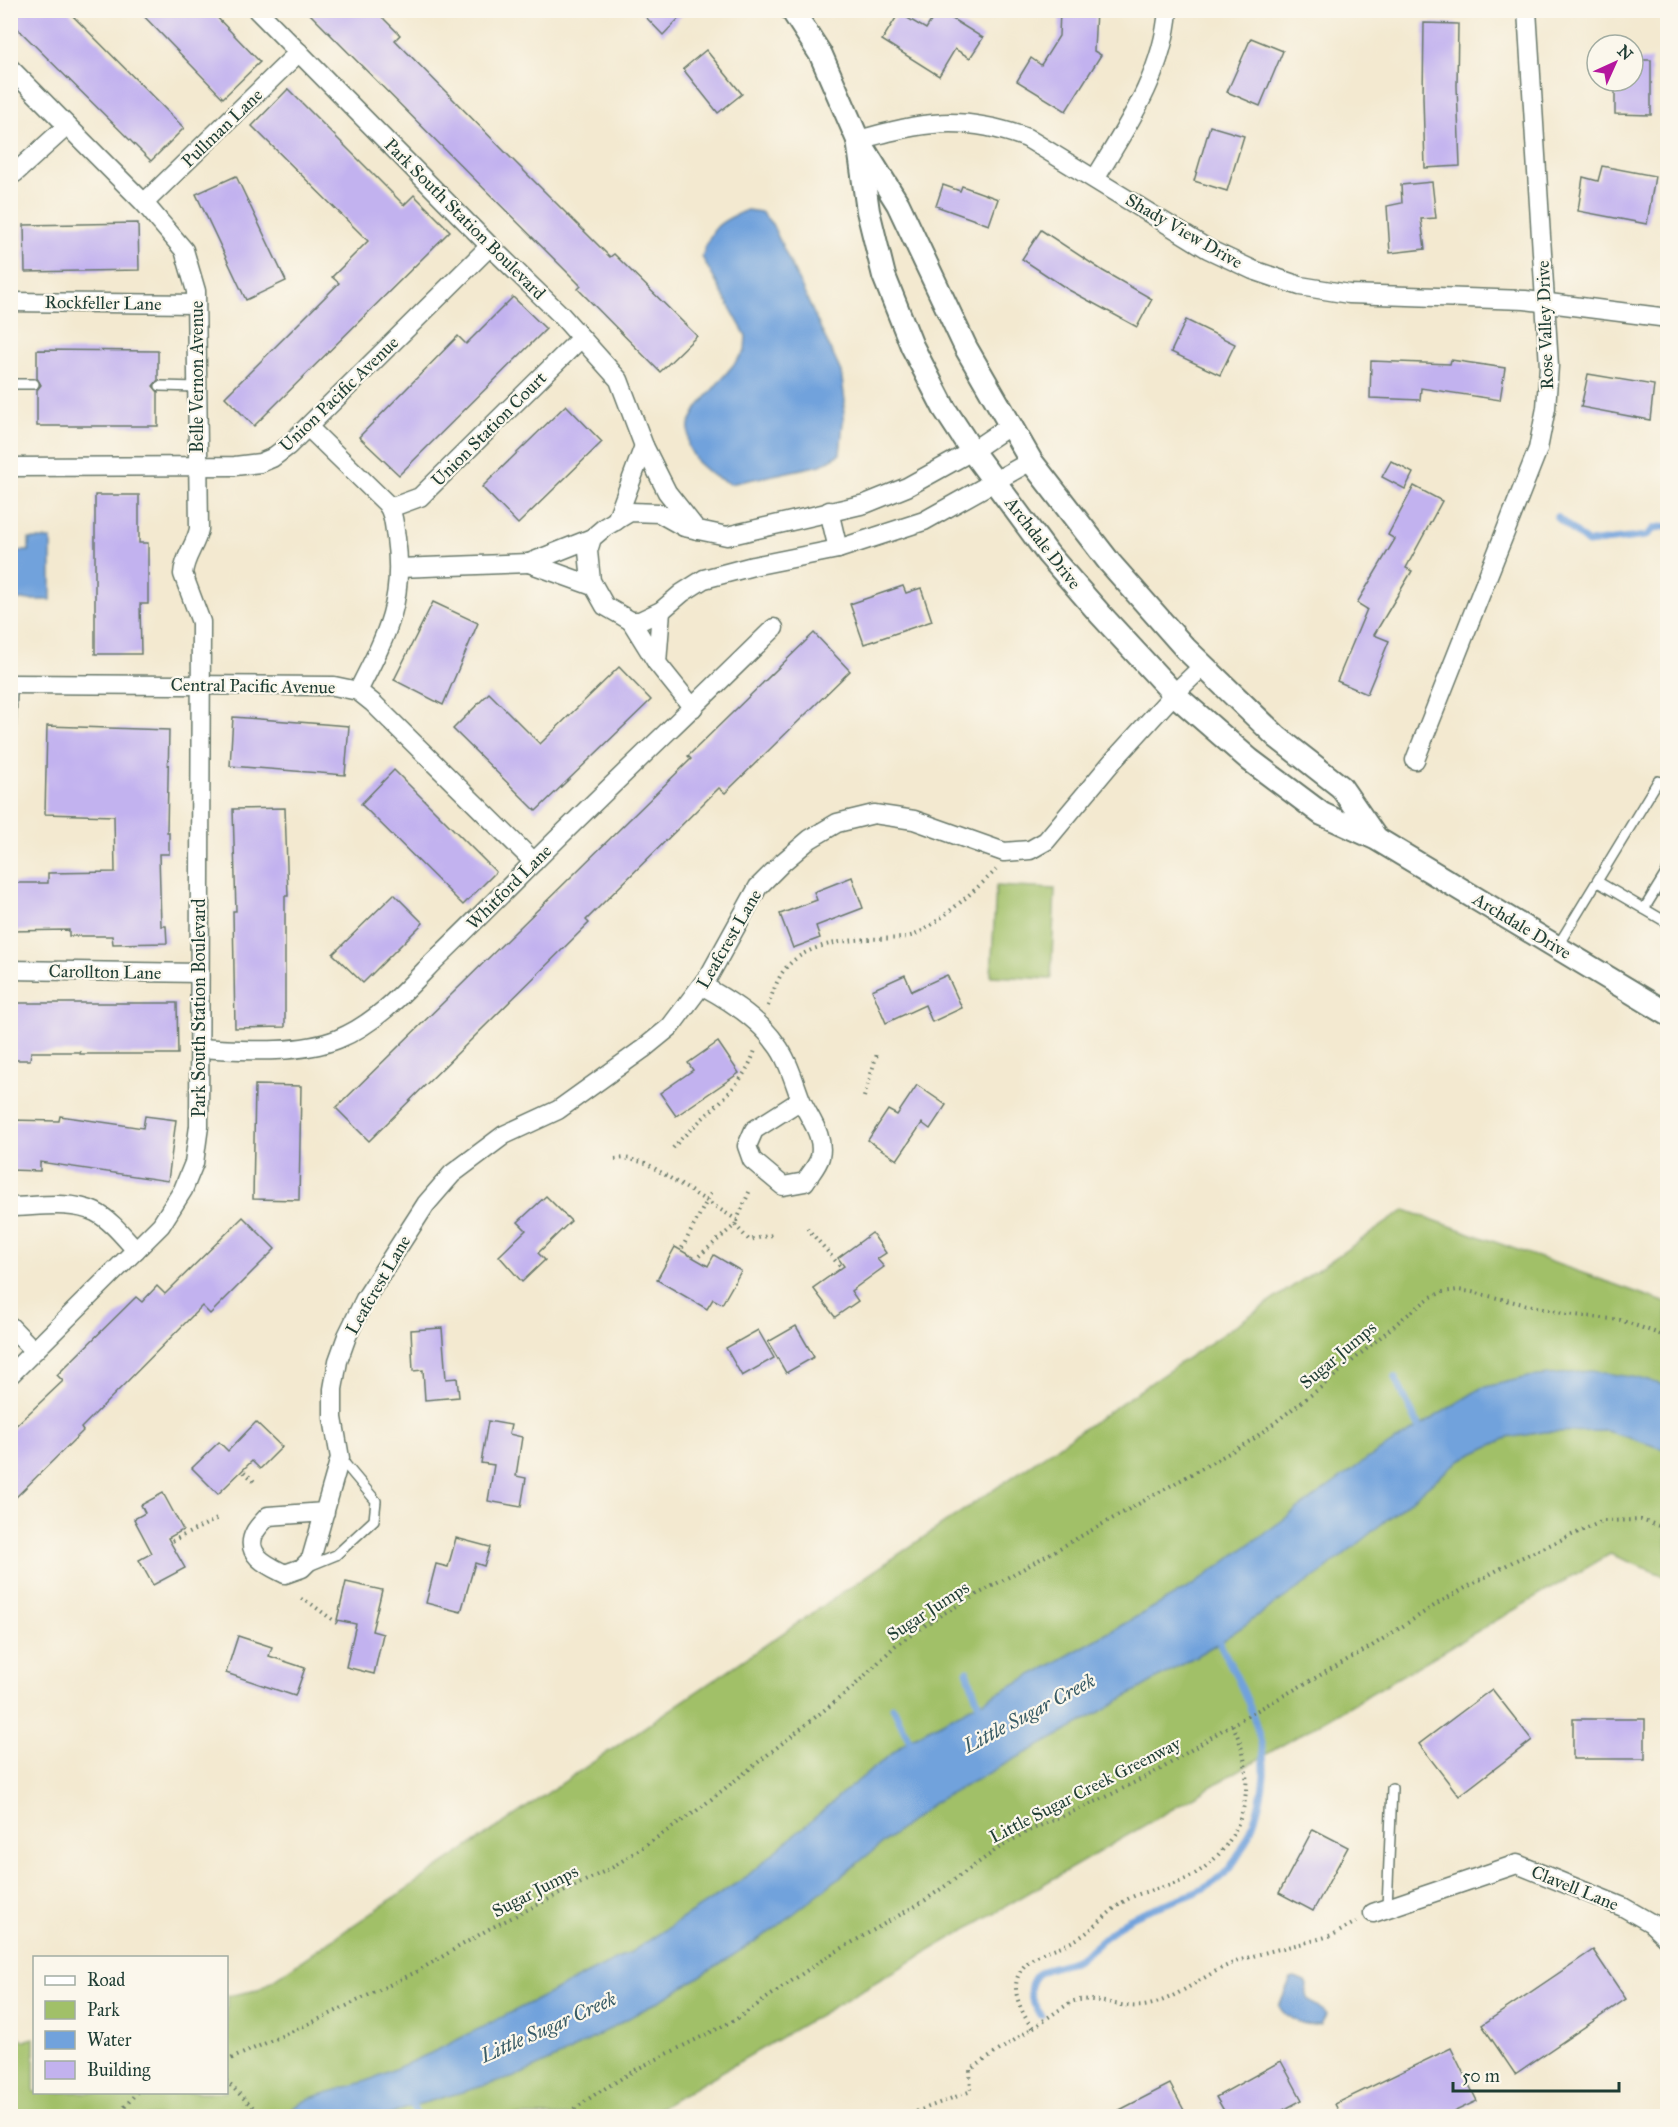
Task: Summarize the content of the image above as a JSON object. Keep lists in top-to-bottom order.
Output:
{
  "streets": {
    "street": [
      "Pullman Lane",
      "Park South Station Boulevard",
      "Shady View Drive",
      "Rockfeller Lane",
      "Rose Valley Drive",
      "Belle Vernon Avenue",
      "Union Pacific Avenue",
      "Union Station Court",
      "Archdale Drive",
      "Central Pacific Avenue",
      "Whitford Lane",
      "Leafcrest Lane",
      "Carollton Lane",
      "Clavell Lane"
    ],
    "path": ["Sugar Jumps", "Little Sugar Creek Greenway"]
  },
  "crossings": [
    ["Pullman Lane", "Park South Station Boulevard"],
    ["Pullman Lane", "Belle Vernon Avenue"],
    ["Park South Station Boulevard", "Belle Vernon Avenue"],
    ["Park South Station Boulevard", "Union Pacific Avenue"],
    ["Park South Station Boulevard", "Union Station Court"],
    ["Park South Station Boulevard", "Central Pacific Avenue"],
    ["Park South Station Boulevard", "Whitford Lane"],
    ["Park South Station Boulevard", "Carollton Lane"],
    ["Shady View Drive", "Rose Valley Drive"],
    ["Shady View Drive", "Archdale Drive"],
    ["Rockfeller Lane", "Belle Vernon Avenue"],
    ["Belle Vernon Avenue", "Union Pacific Avenue"],
    ["Archdale Drive", "Leafcrest Lane"],
    ["Central Pacific Avenue", "Whitford Lane"]
  ],
  "water": ["Little Sugar Creek"],
  "legend": [
    "Road",
    "Park",
    "Water",
    "Building"
  ],
  "scale_bar": "50 m",
  "north": "top right"
}
